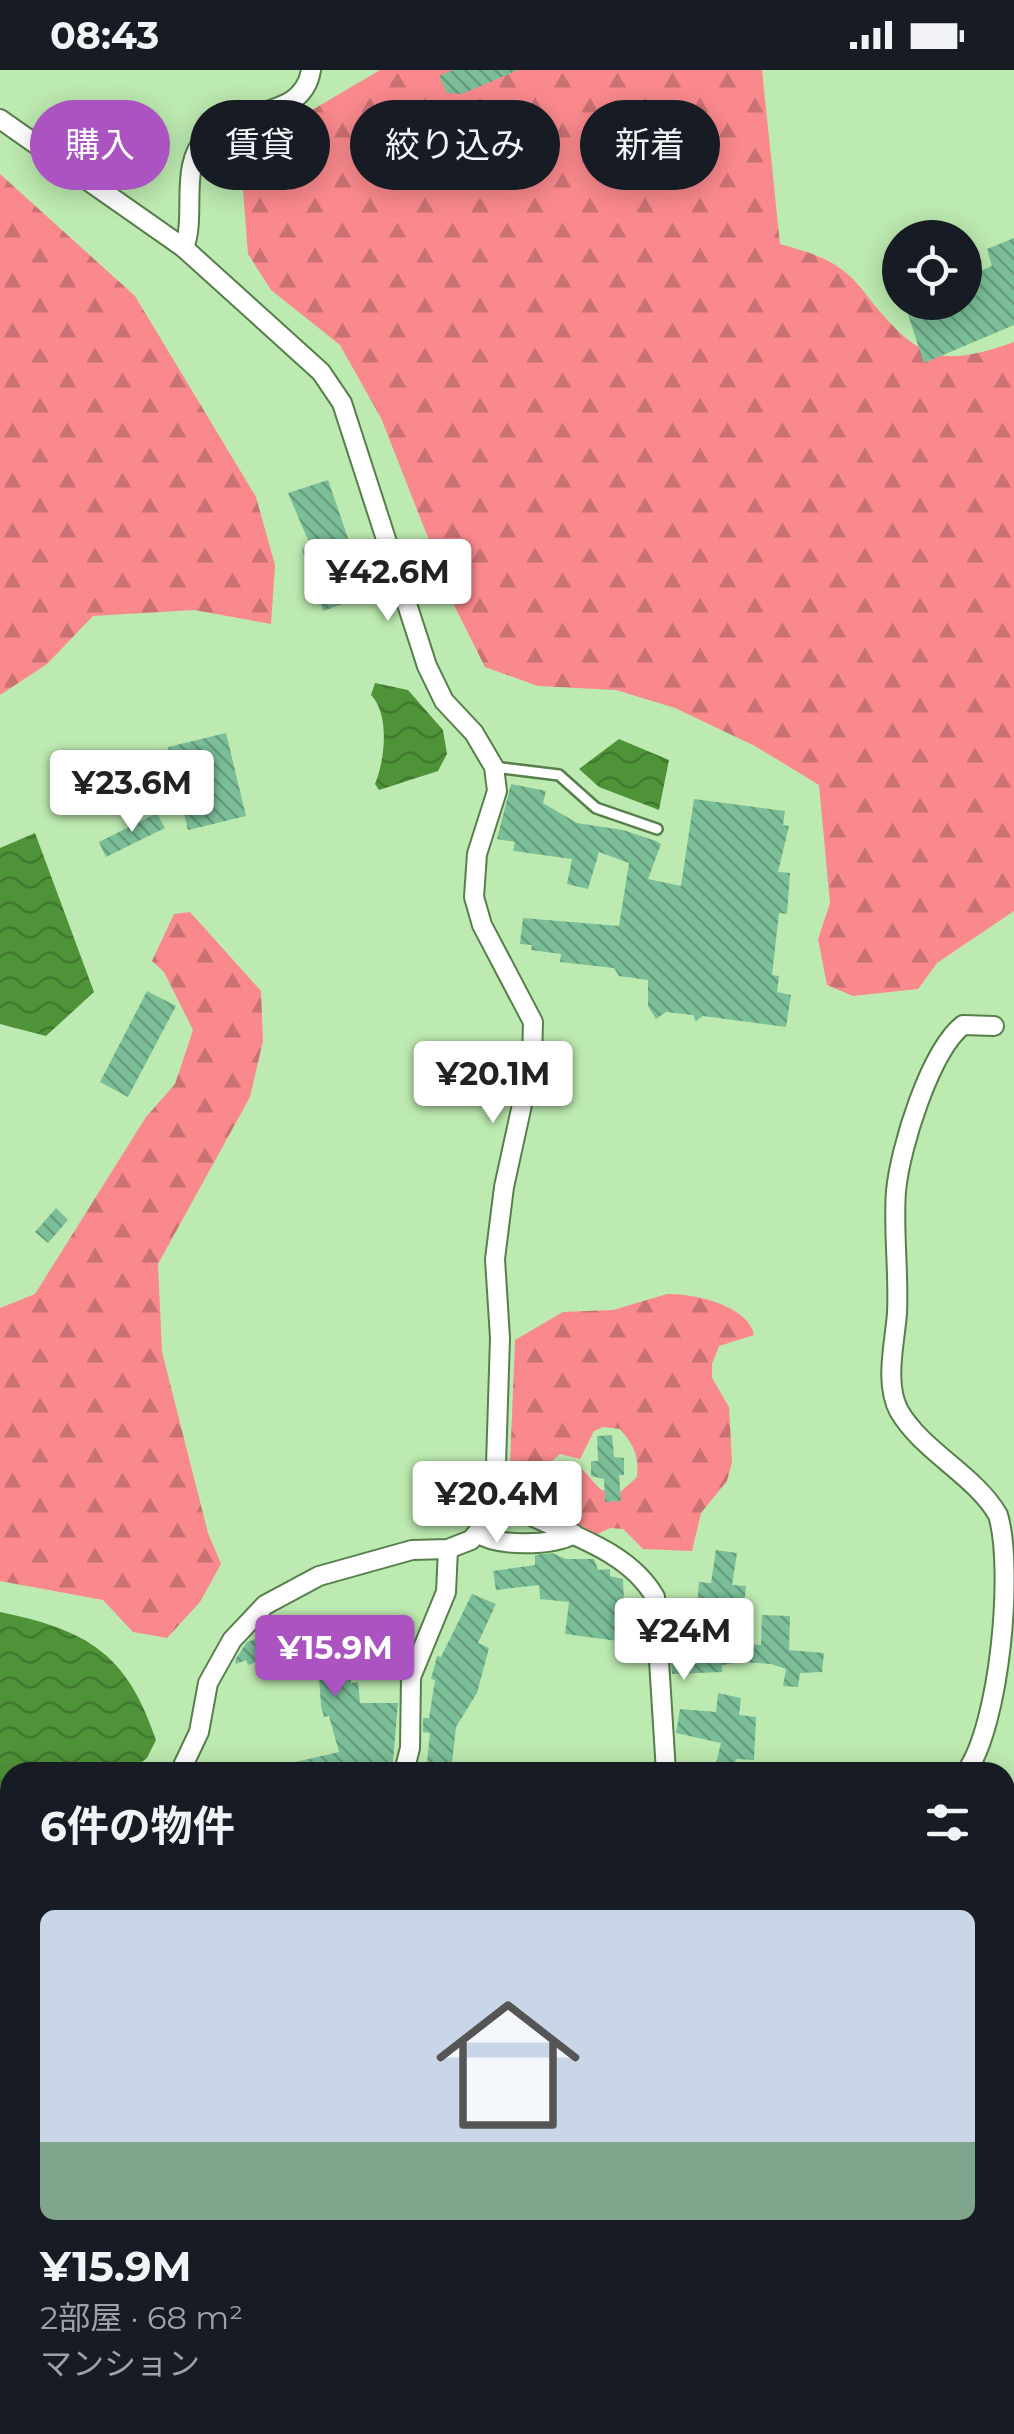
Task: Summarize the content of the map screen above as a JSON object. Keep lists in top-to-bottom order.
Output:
{
  "page": {
    "status": "08:43",
    "chip": [
      "購入",
      "賃貸",
      "絞り込み",
      "新着"
    ],
    "price": [
      "¥42.6M",
      "¥23.6M",
      "¥20.1M",
      "¥20.4M",
      "¥24M",
      "¥15.9M"
    ],
    "heading": "6件の物件",
    "list": [
      {
        "name": "¥15.9M",
        "note": "2部屋 · 68 m² · マンション"
      }
    ]
  }
}
